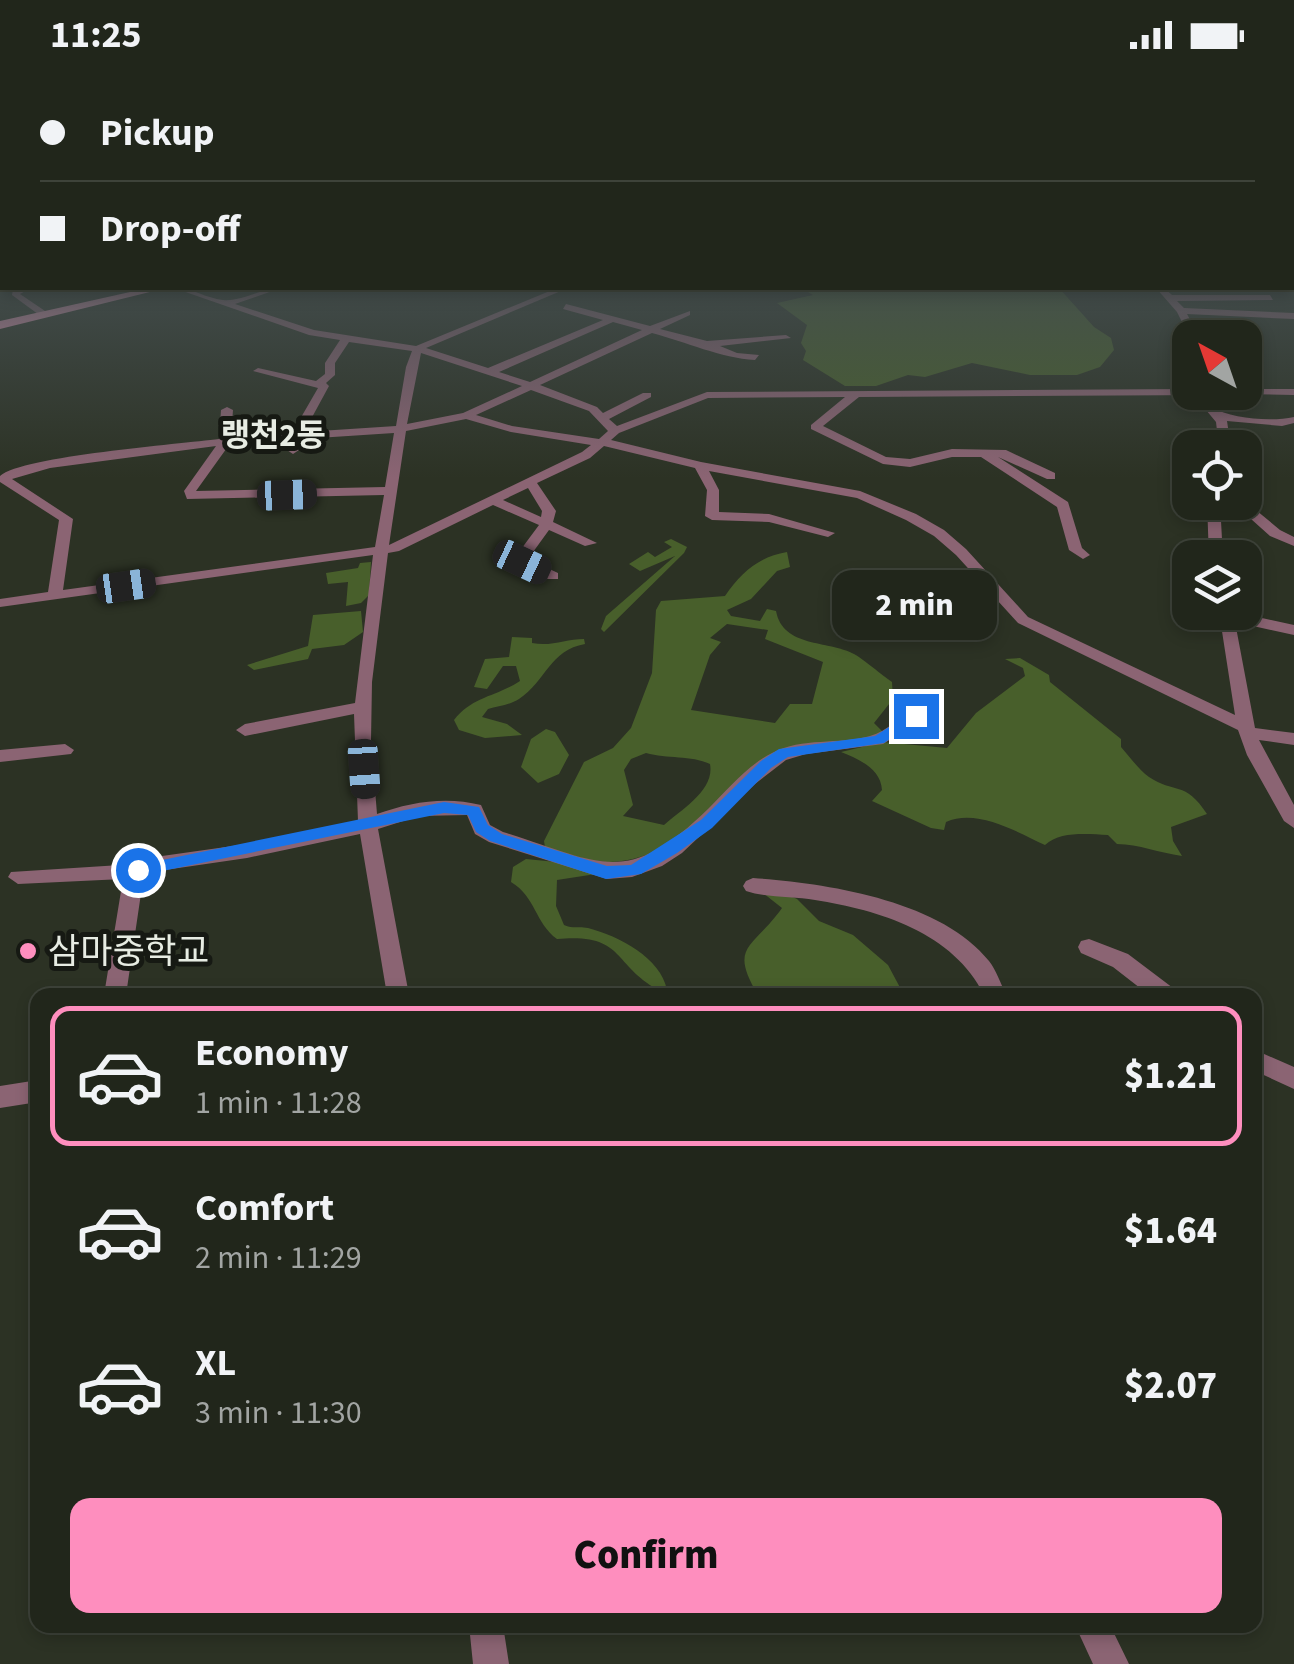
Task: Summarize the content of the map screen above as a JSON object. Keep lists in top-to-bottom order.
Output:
{
  "districts": ["랭천2동"],
  "places": ["삼마중학교"],
  "north": "top left",
  "page": {
    "status": "11:25",
    "banner": ["Pickup", "Drop-off"],
    "bubble": "2 min",
    "list": [
      {
        "name": "Economy",
        "note": "1 min · 11:28",
        "value": "$1.21"
      },
      {
        "name": "Comfort",
        "note": "2 min · 11:29",
        "value": "$1.64"
      },
      {
        "name": "XL",
        "note": "3 min · 11:30",
        "value": "$2.07"
      }
    ],
    "buttons": "Confirm"
  }
}
